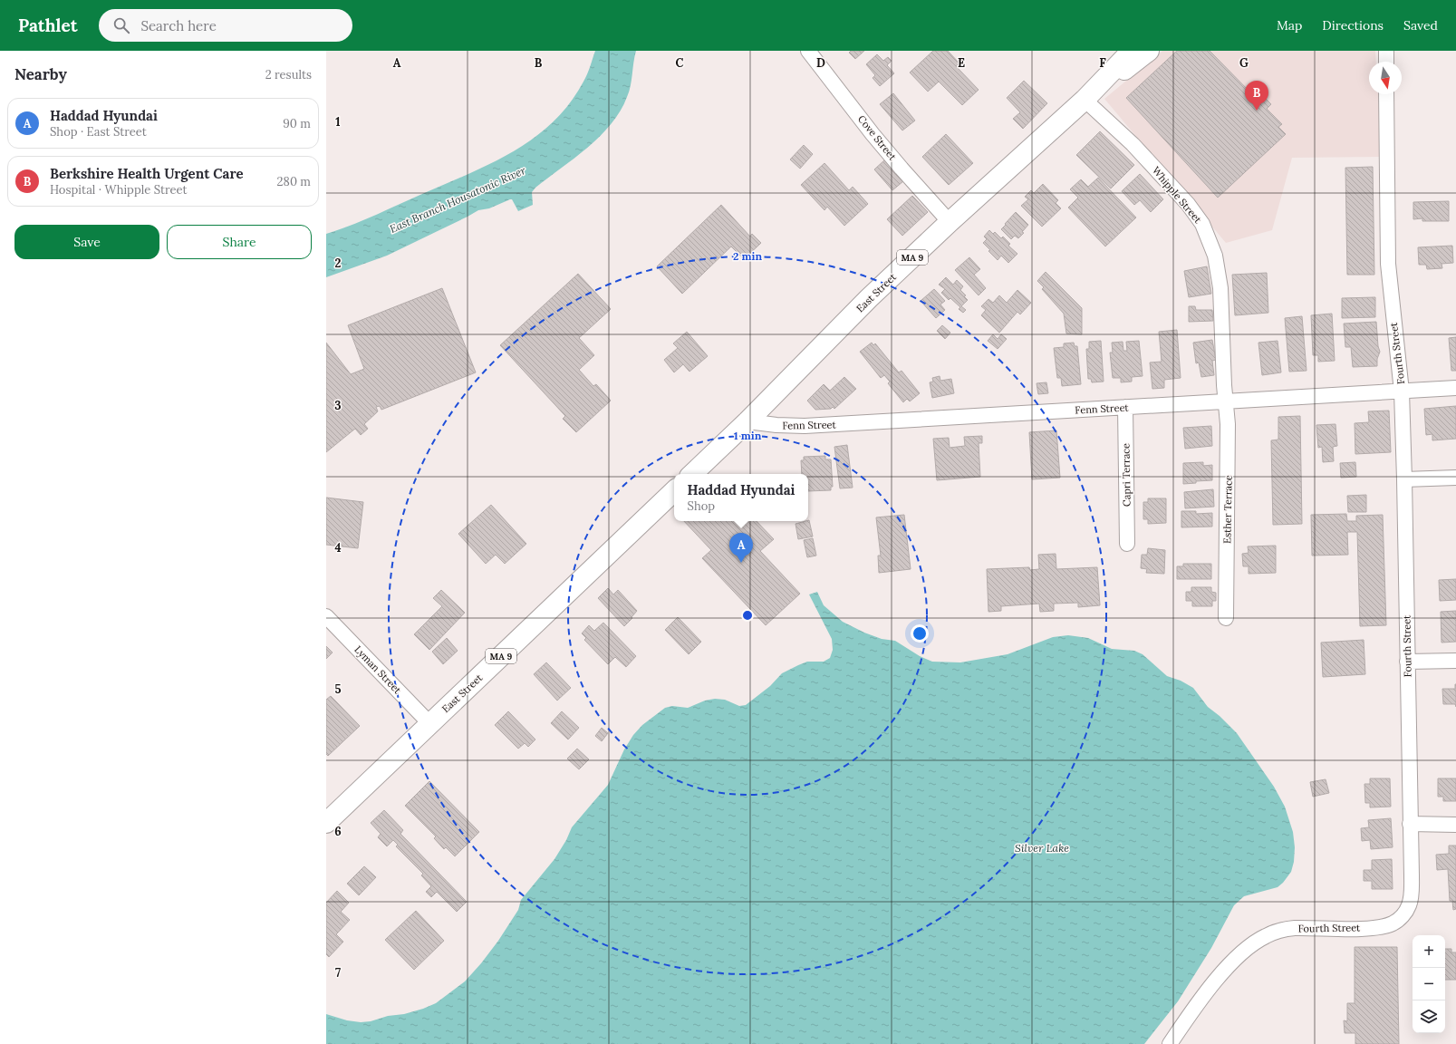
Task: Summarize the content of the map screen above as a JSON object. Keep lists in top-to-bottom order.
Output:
{
  "streets": {
    "highway": ["MA 9", "East Street"],
    "street": [
      "Cove Street",
      "Whipple Street",
      "Fourth Street",
      "Fenn Street",
      "Capri Terrace",
      "Esther Terrace",
      "Lyman Street"
    ]
  },
  "crossings": [
    ["Cove Street", "East Street"],
    ["Whipple Street", "East Street"],
    ["Whipple Street", "Fenn Street"],
    ["Whipple Street", "Esther Terrace"],
    ["East Street", "Fenn Street"],
    ["East Street", "Lyman Street"],
    ["Fourth Street", "Fenn Street"],
    ["Fenn Street", "Capri Terrace"],
    ["Fenn Street", "Esther Terrace"]
  ],
  "water": ["East Branch Housatonic River", "Silver Lake"],
  "north": "bottom",
  "page": {
    "header": "Pathlet",
    "search": "Search here",
    "nav": ["Map", "Directions", "Saved"],
    "heading": ["Nearby", "2 results"],
    "pins": ["B", "A"],
    "list": [
      {
        "mark": "A",
        "name": "Haddad Hyundai",
        "note": "Shop · East Street",
        "value": "90 m"
      },
      {
        "mark": "B",
        "name": "Berkshire Health Urgent Care",
        "note": "Hospital · Whipple Street",
        "value": "280 m"
      }
    ],
    "buttons": ["Save", "Share"],
    "popup": ["Haddad Hyundai", "Shop"],
    "map_buttons": ["+", "−"]
  },
  "grid": {
    "columns": [
      "A",
      "B",
      "C",
      "D",
      "E",
      "F",
      "G"
    ],
    "rows": [
      "1",
      "2",
      "3",
      "4",
      "5",
      "6",
      "7"
    ]
  },
  "rings": ["2 min", "1 min"]
}
